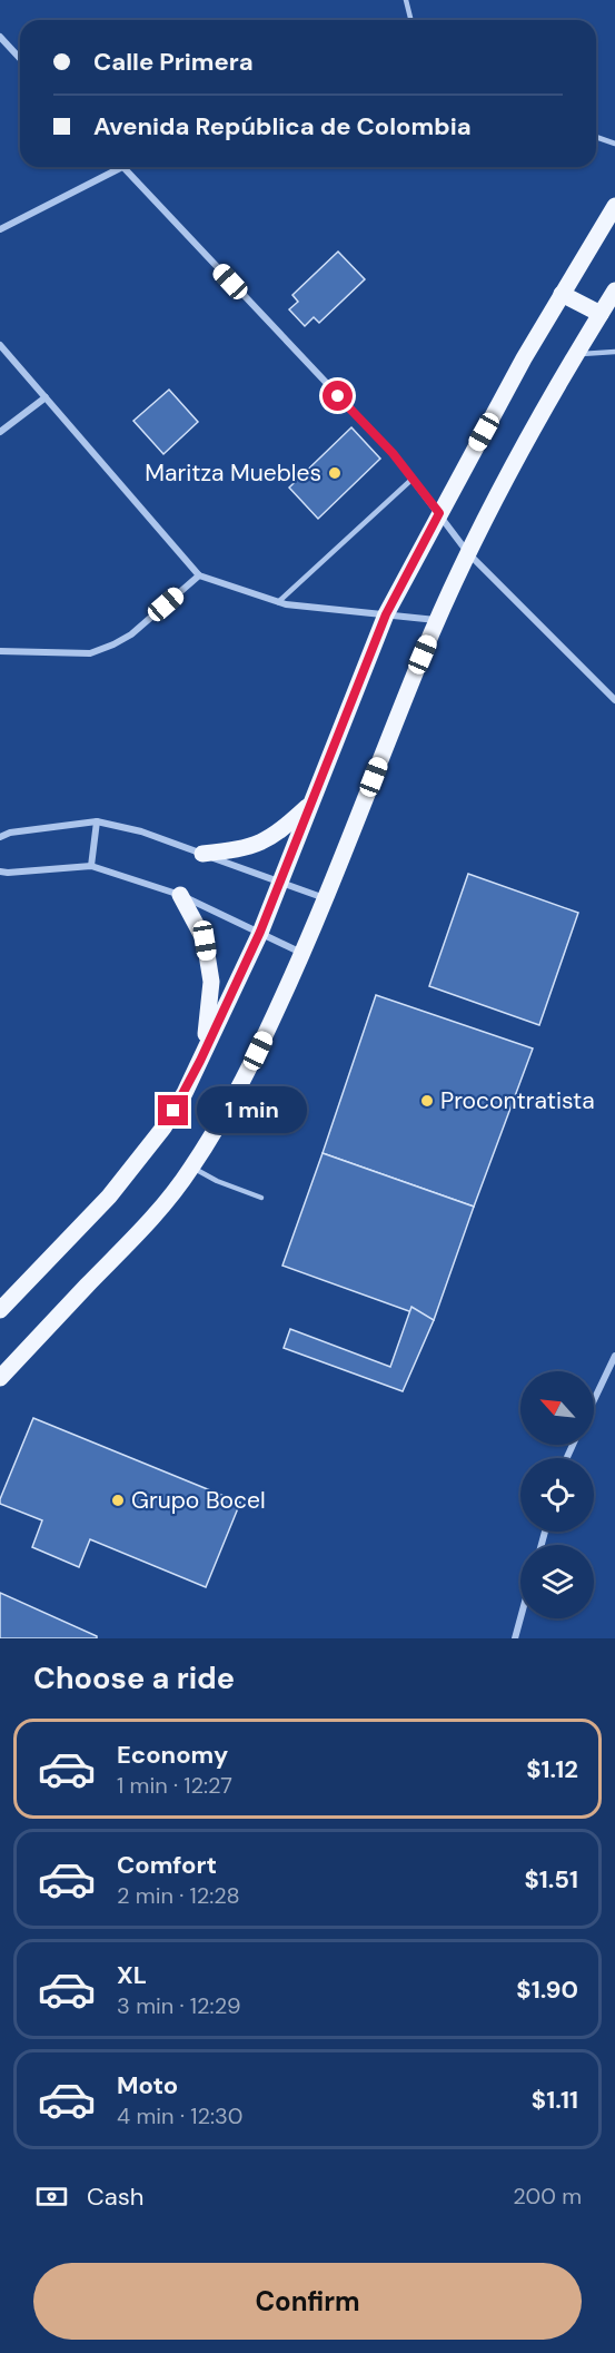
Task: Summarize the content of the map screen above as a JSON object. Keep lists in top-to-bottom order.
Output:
{
  "places": ["Maritza Muebles", "Procontratista", "Grupo Bocel"],
  "north": "top left",
  "page": {
    "banner": ["Calle Primera", "Avenida República de Colombia"],
    "bubble": "1 min",
    "heading": "Choose a ride",
    "list": [
      {
        "name": "Economy",
        "note": "1 min · 12:27",
        "value": "$1.12"
      },
      {
        "name": "Comfort",
        "note": "2 min · 12:28",
        "value": "$1.51"
      },
      {
        "name": "XL",
        "note": "3 min · 12:29",
        "value": "$1.90"
      },
      {
        "name": "Moto",
        "note": "4 min · 12:30",
        "value": "$1.11"
      }
    ],
    "pay": ["Cash", "200 m"],
    "buttons": "Confirm"
  }
}
